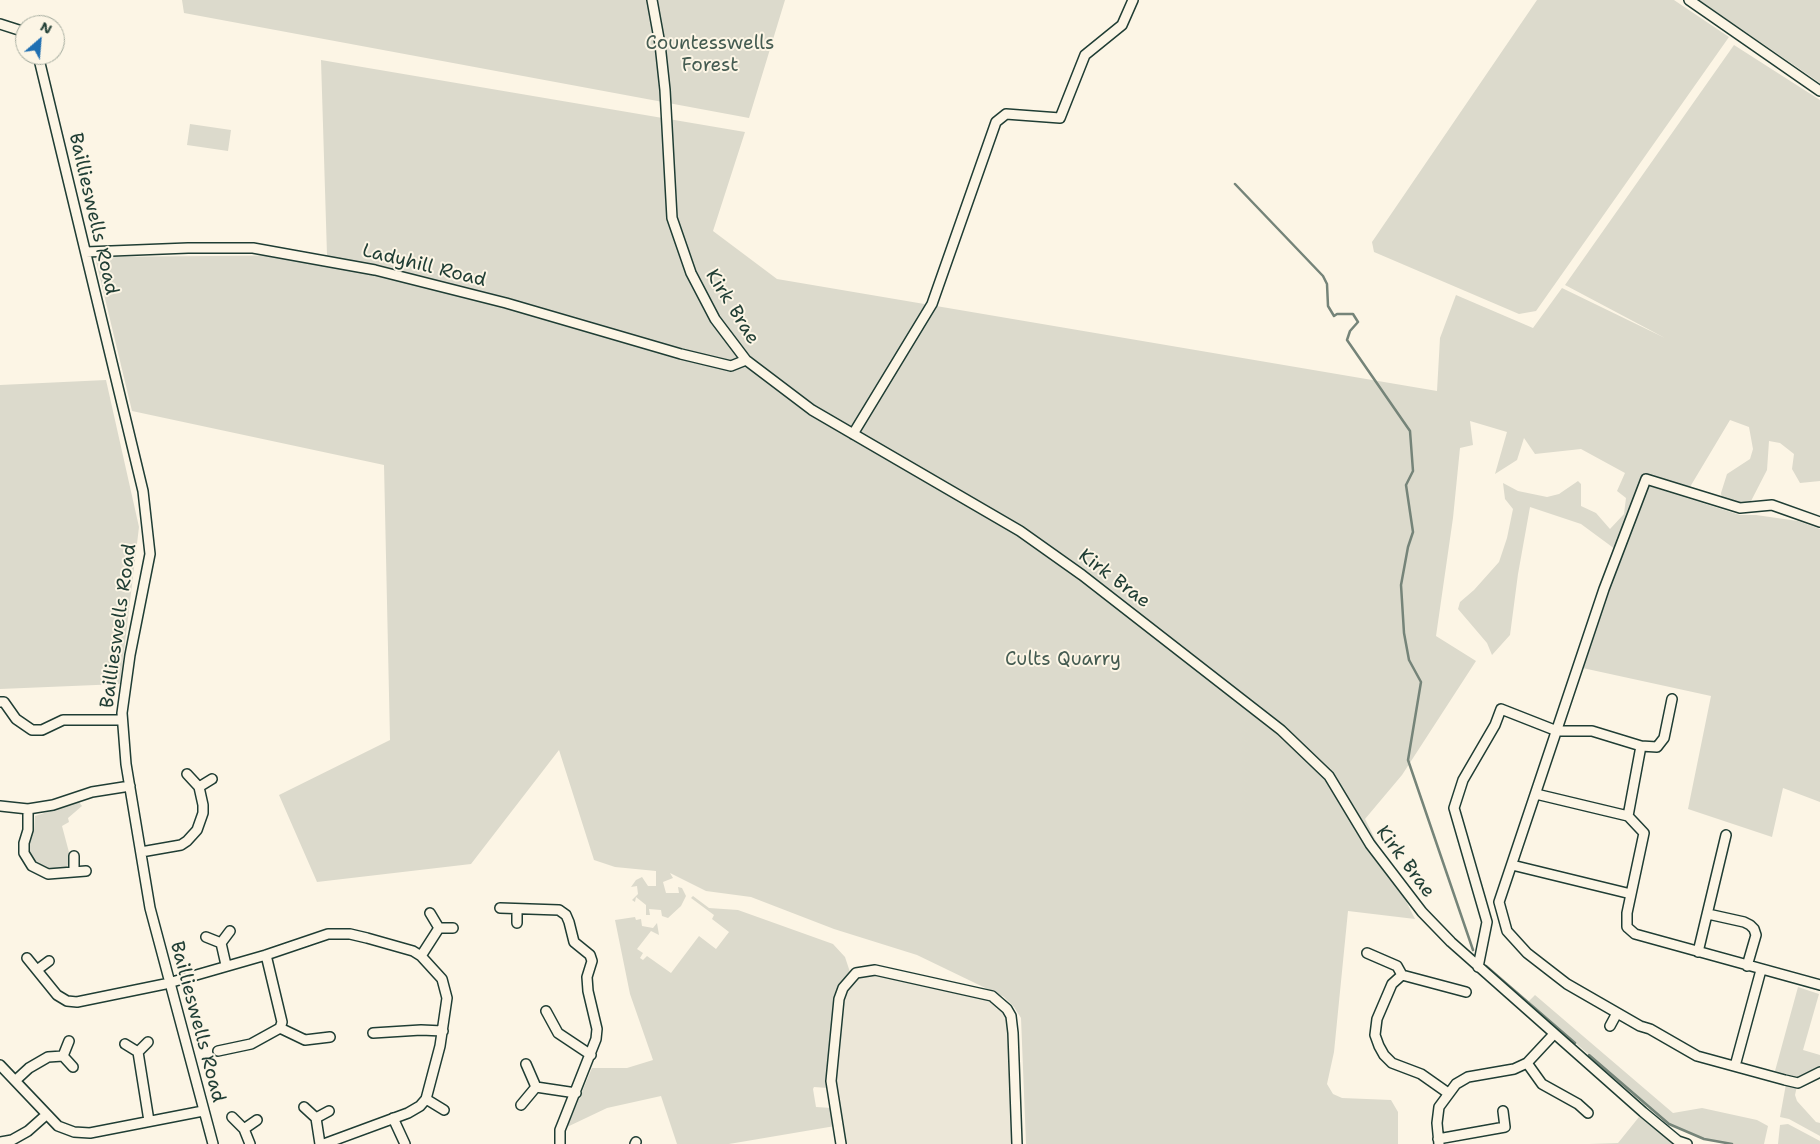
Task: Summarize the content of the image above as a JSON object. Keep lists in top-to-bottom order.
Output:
{
  "streets": {
    "street": ["Baillieswells Road", "Ladyhill Road", "Kirk Brae"]
  },
  "crossings": [
    ["Baillieswells Road", "Ladyhill Road"],
    ["Ladyhill Road", "Kirk Brae"]
  ],
  "parks": ["Countesswells Forest", "Cults Quarry"],
  "north": "top right"
}
